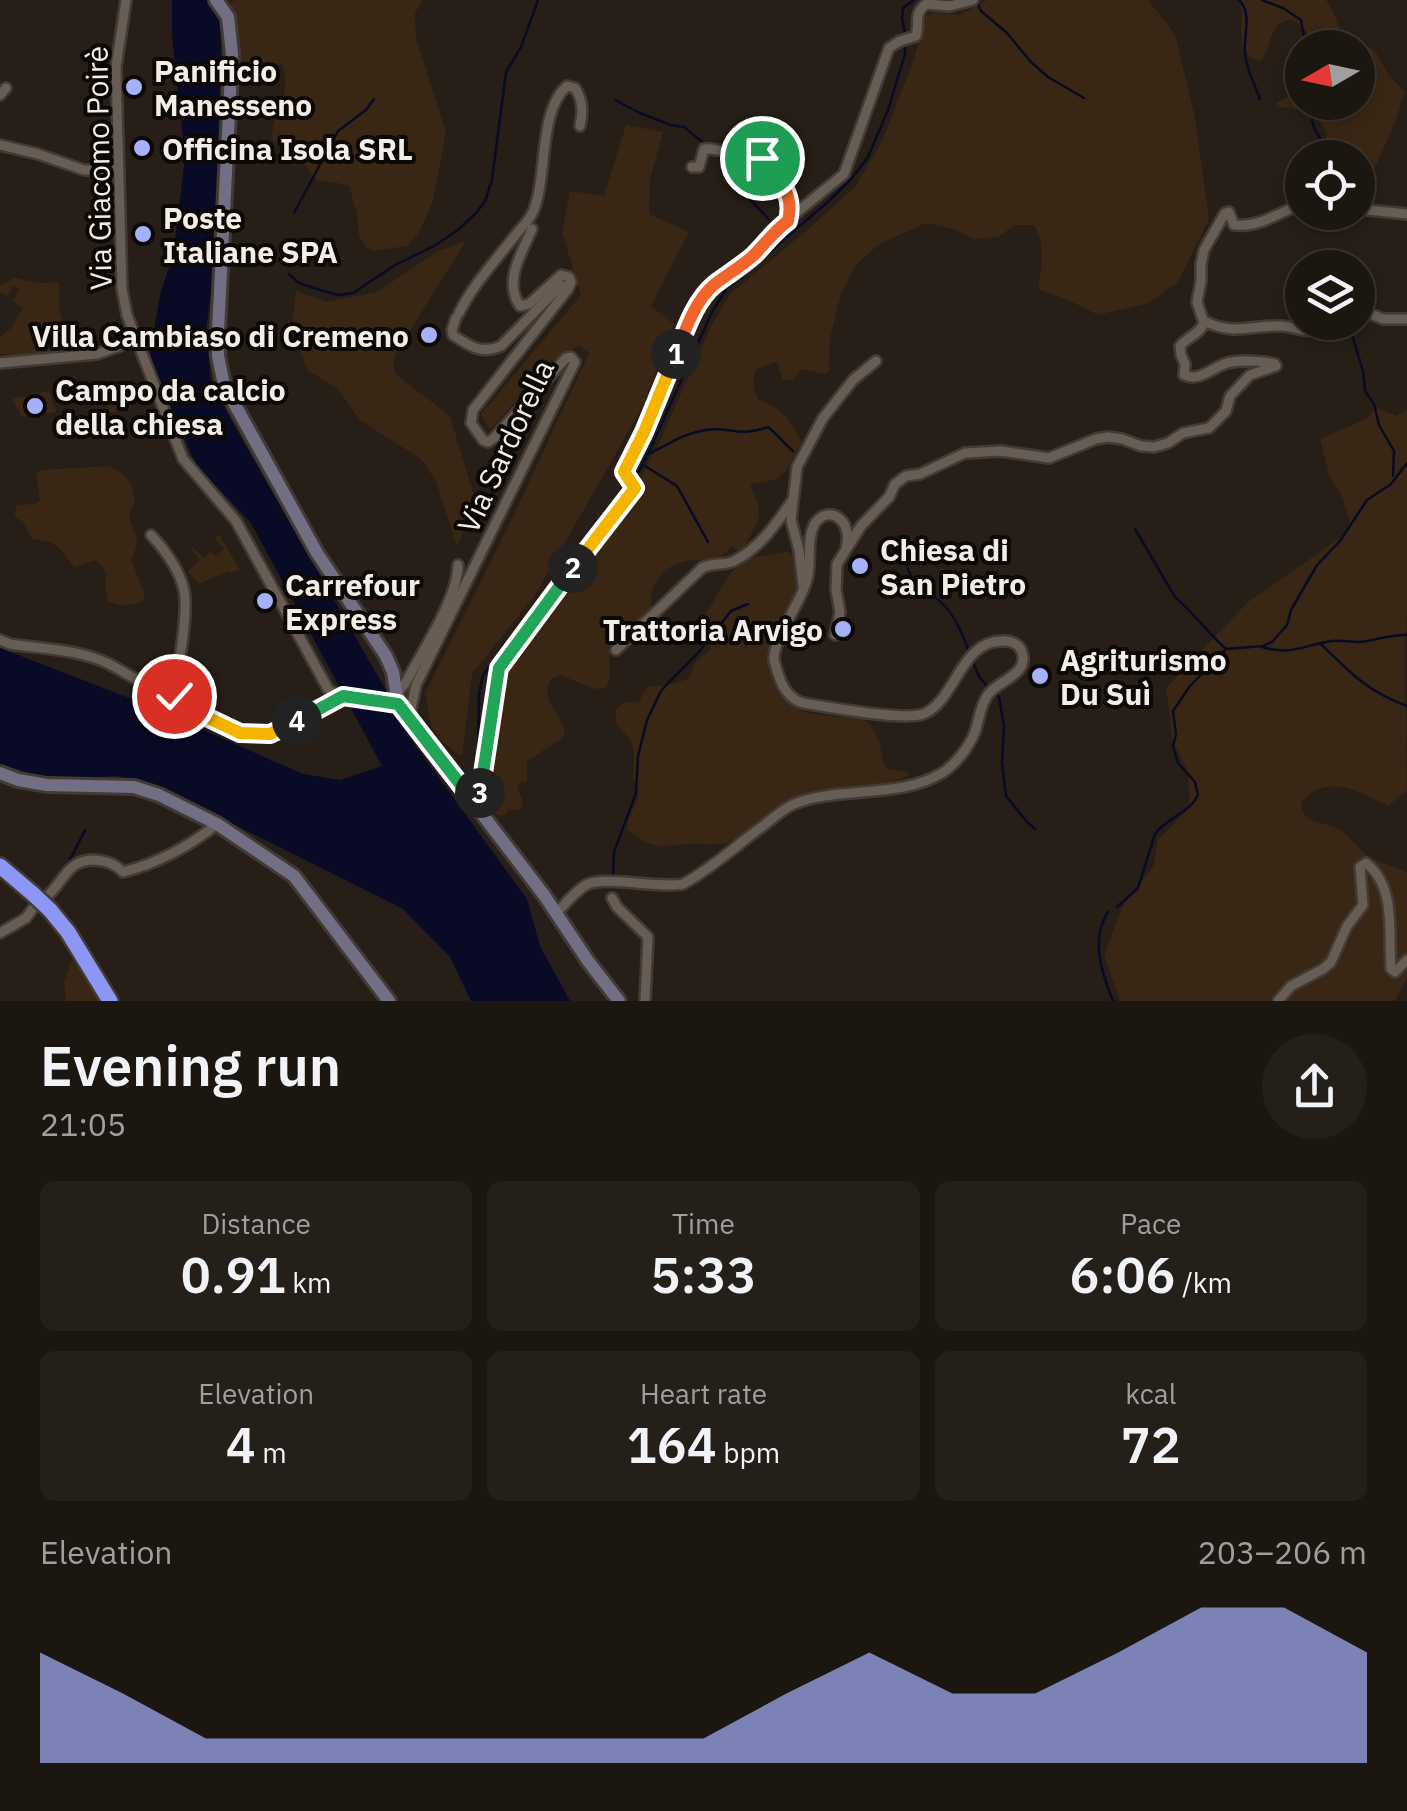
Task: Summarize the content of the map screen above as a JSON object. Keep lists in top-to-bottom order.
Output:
{
  "streets": {
    "street": ["Via Giacomo Poirè", "Via Sardorella"]
  },
  "places": [
    "Panificio Manesseno",
    "Officina Isola SRL",
    "Poste Italiane SPA",
    "Villa Cambiaso di Cremeno",
    "Campo da calcio della chiesa",
    "Chiesa di San Pietro",
    "Carrefour Express",
    "Trattoria Arvigo",
    "Agriturismo Du Suì"
  ],
  "north": "left",
  "page": {
    "pins": [
      "1",
      "2",
      "4",
      "3"
    ],
    "heading": ["Evening run", "21:05"],
    "stats": [
      ["Distance", "0.91 km"],
      ["Time", "5:33"],
      ["Pace", "6:06 /km"],
      ["Elevation", "4 m"],
      ["Heart rate", "164 bpm"],
      ["kcal", "72"]
    ],
    "chart": ["Elevation", "203–206 m"]
  }
}
